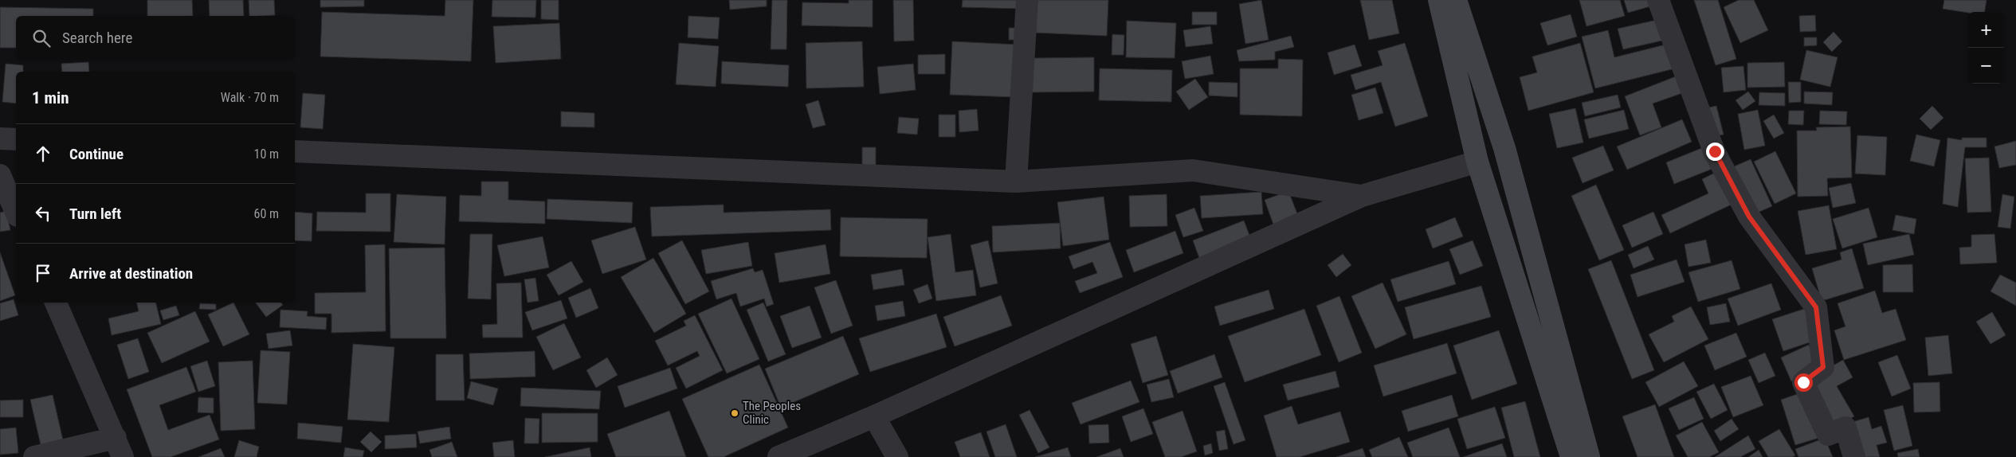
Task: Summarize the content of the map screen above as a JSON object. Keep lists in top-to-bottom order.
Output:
{
  "places": ["The Peoples Clinic"],
  "page": {
    "map_buttons": ["+", "−"],
    "search": "Search here",
    "heading": ["1 min", "Walk · 70 m"],
    "list": [
      ["Continue", "10 m"],
      ["Turn left", "60 m"],
      "Arrive at destination"
    ]
  }
}
